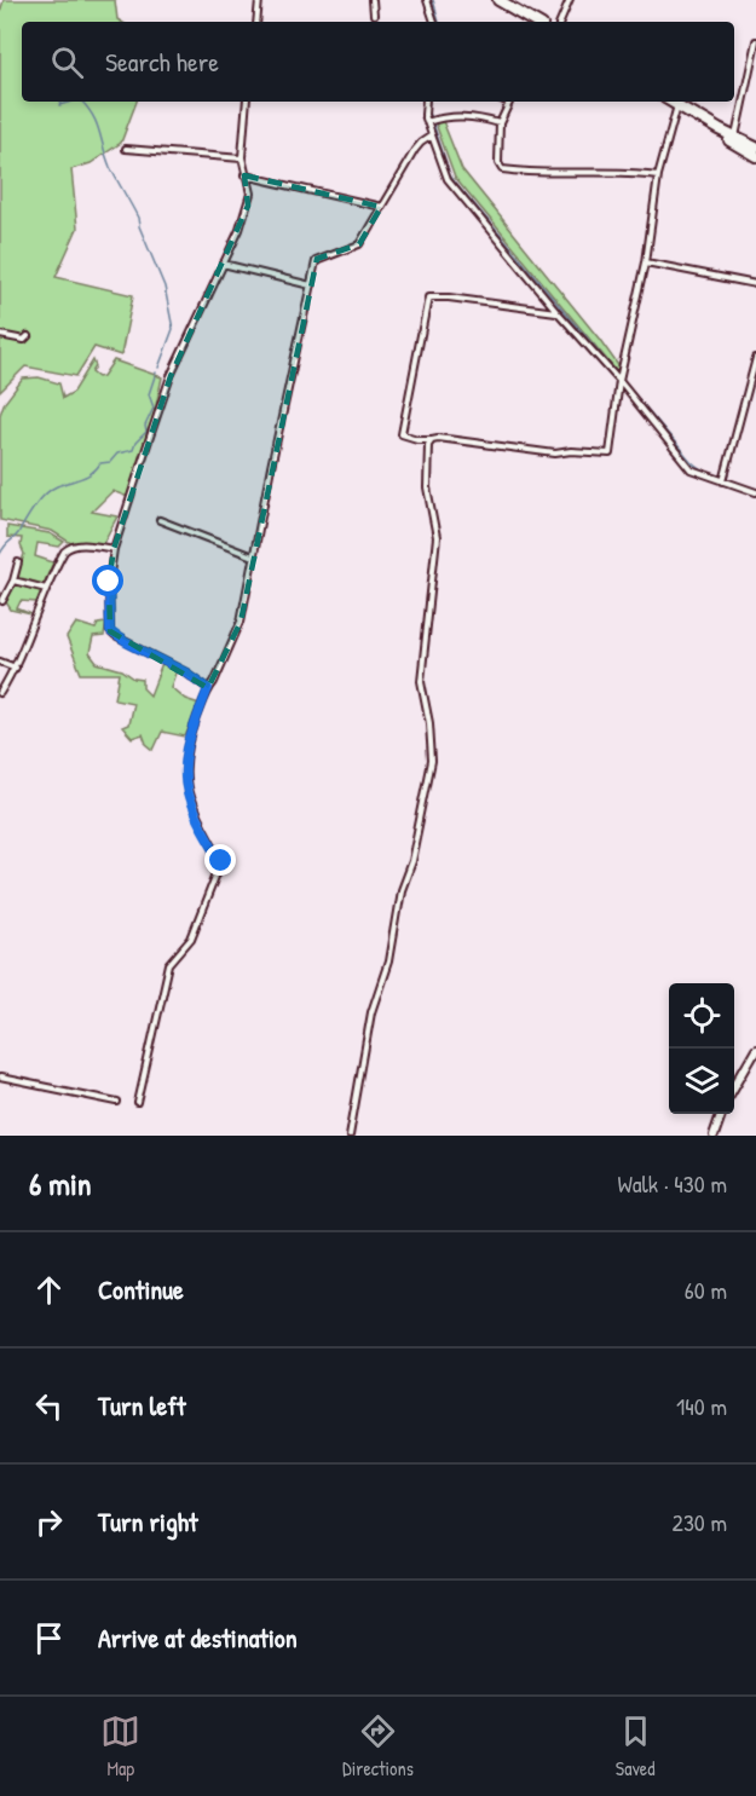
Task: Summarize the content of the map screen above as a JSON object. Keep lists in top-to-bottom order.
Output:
{
  "page": {
    "search": "Search here",
    "heading": ["6 min", "Walk · 430 m"],
    "list": [
      ["Continue", "60 m"],
      ["Turn left", "140 m"],
      ["Turn right", "230 m"],
      "Arrive at destination"
    ],
    "nav": ["Map", "Directions", "Saved"]
  }
}
